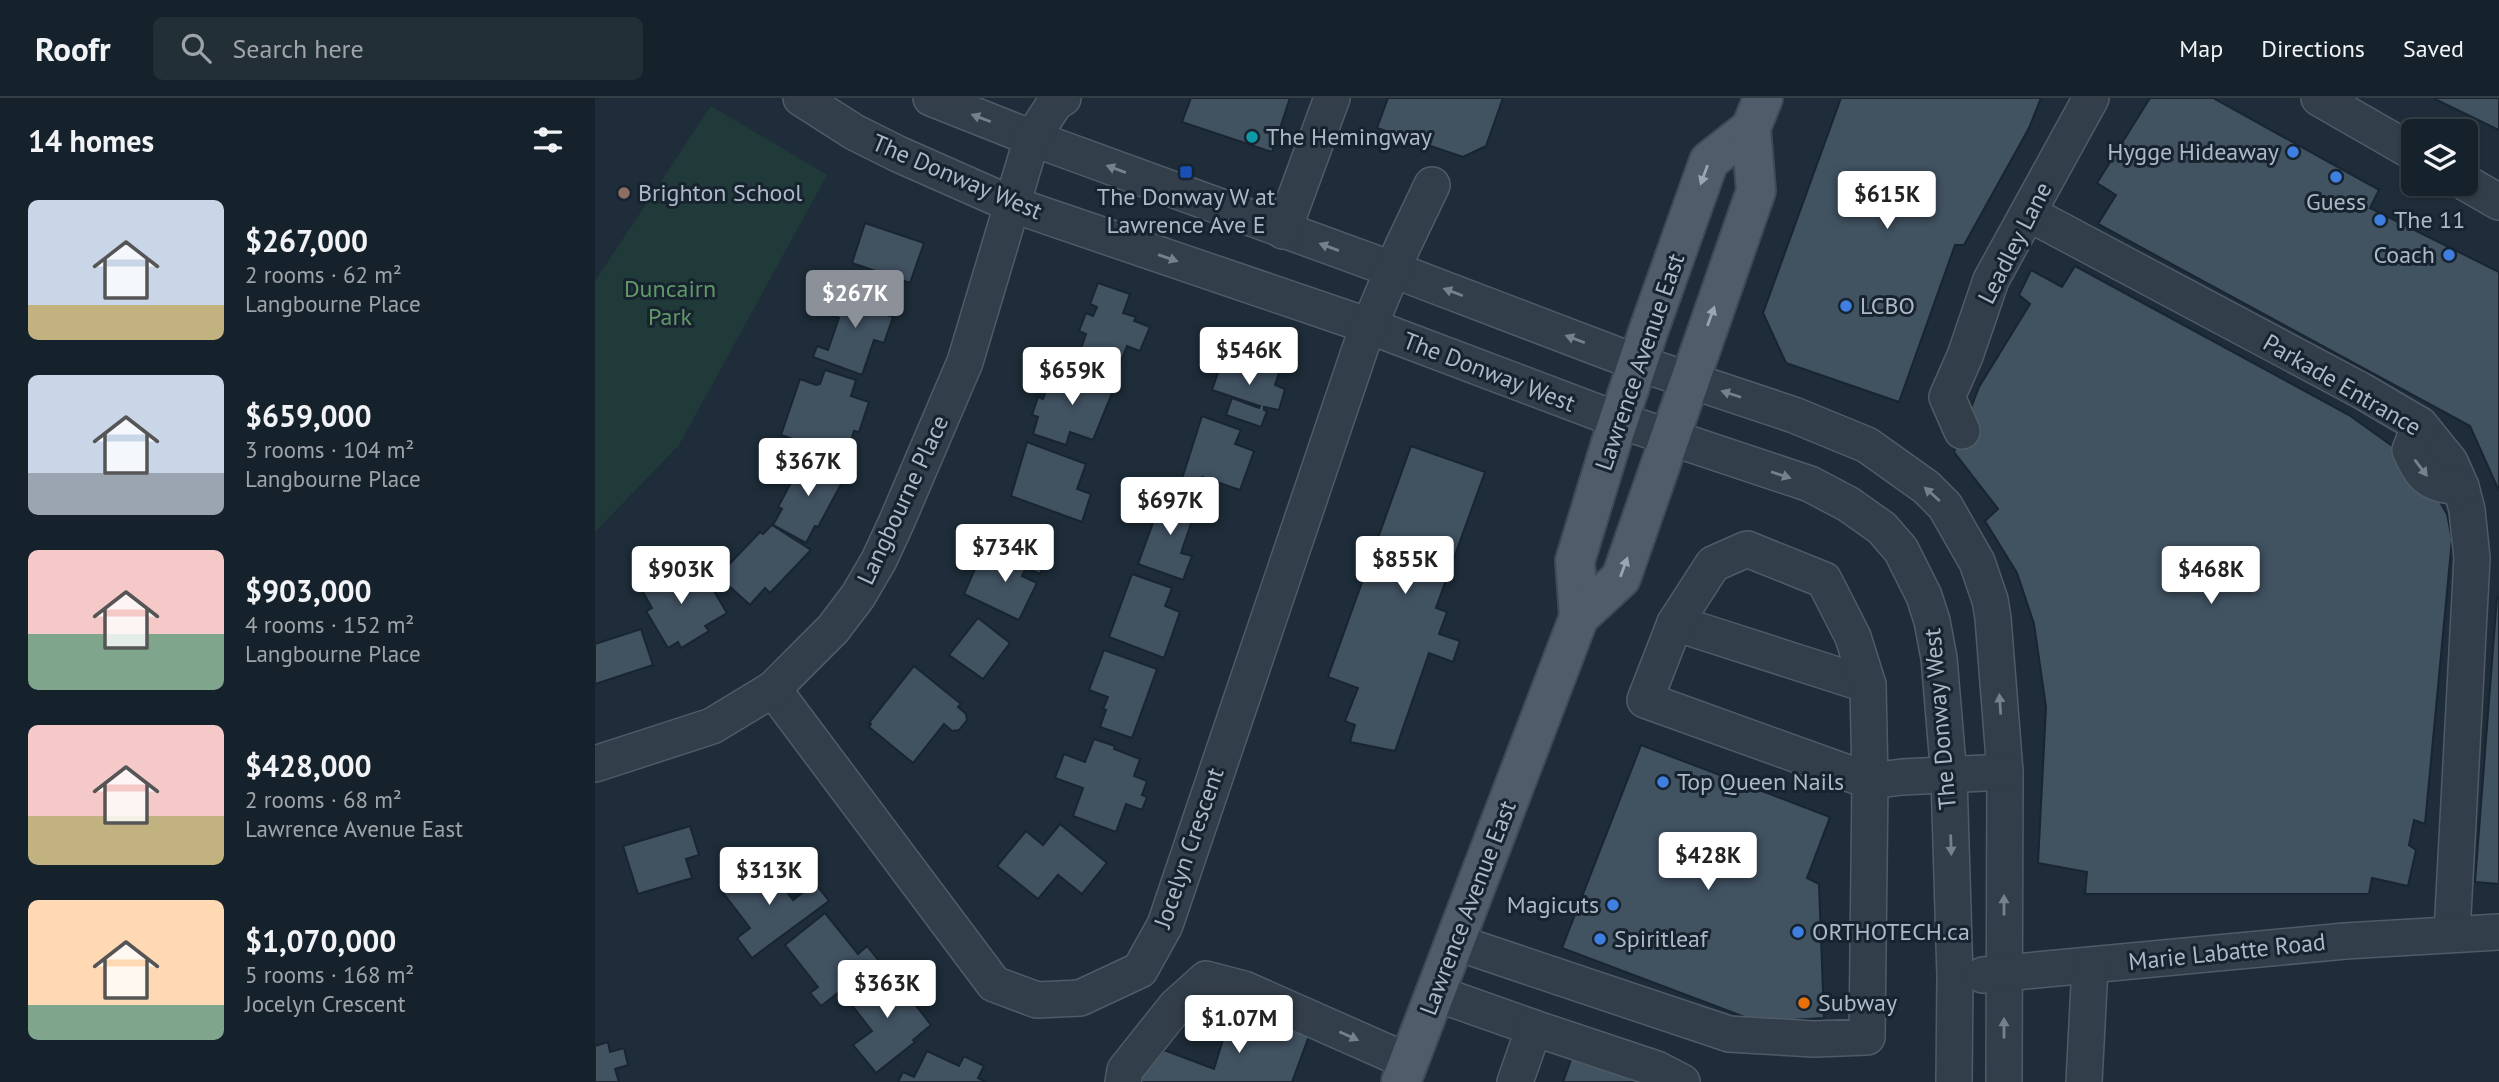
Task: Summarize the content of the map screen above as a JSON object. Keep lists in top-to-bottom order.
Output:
{
  "streets": {
    "main road": ["Lawrence Avenue East"],
    "street": [
      "The Donway West",
      "Leadley Lane",
      "Parkade Entrance",
      "Langbourne Place",
      "Jocelyn Crescent",
      "Marie Labatte Road"
    ]
  },
  "crossings": [
    ["The Donway West", "Lawrence Avenue East"],
    ["The Donway West", "Langbourne Place"],
    ["The Donway West", "Jocelyn Crescent"],
    ["The Donway West", "Marie Labatte Road"],
    ["Leadley Lane", "Parkade Entrance"],
    ["Parkade Entrance", "Marie Labatte Road"],
    ["Langbourne Place", "Jocelyn Crescent"]
  ],
  "one_way": ["The Donway West"],
  "parks": ["Duncairn Park"],
  "places": {
    "other": [
      "The Hemingway",
      "Hygge Hideaway",
      "Guess",
      "Brighton School",
      "The 11",
      "Coach",
      "LCBO",
      "Top Queen Nails",
      "Magicuts",
      "ORTHOTECH.ca",
      "Spiritleaf",
      "Subway"
    ],
    "transit": ["The Donway W at Lawrence Ave E"]
  },
  "page": {
    "header": "Roofr",
    "search": "Search here",
    "nav": ["Map", "Directions", "Saved"],
    "heading": "14 homes",
    "price": [
      "$615K",
      "$267K",
      "$546K",
      "$659K",
      "$367K",
      "$697K",
      "$734K",
      "$855K",
      "$903K",
      "$468K",
      "$428K",
      "$313K",
      "$363K",
      "$1.07M"
    ],
    "list": [
      {
        "name": "$267,000",
        "note": "2 rooms · 62 m² · Langbourne Place"
      },
      {
        "name": "$659,000",
        "note": "3 rooms · 104 m² · Langbourne Place"
      },
      {
        "name": "$903,000",
        "note": "4 rooms · 152 m² · Langbourne Place"
      },
      {
        "name": "$428,000",
        "note": "2 rooms · 68 m² · Lawrence Avenue East"
      },
      {
        "name": "$1,070,000",
        "note": "5 rooms · 168 m² · Jocelyn Crescent"
      }
    ]
  }
}
